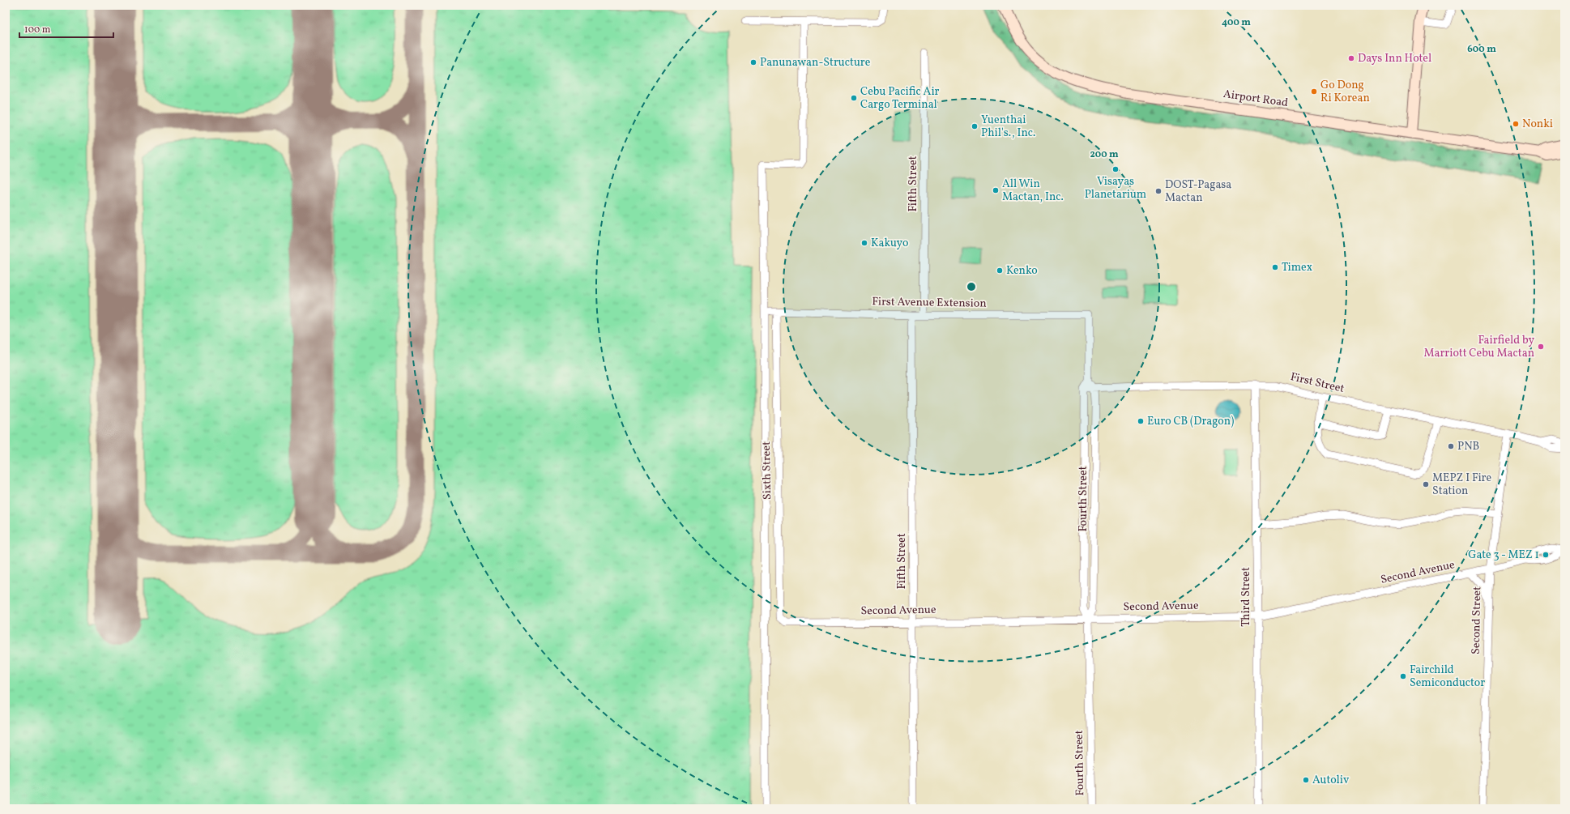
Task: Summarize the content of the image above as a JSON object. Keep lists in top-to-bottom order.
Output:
{
  "streets": {
    "street": [
      "Airport Road",
      "Fifth Street",
      "First Avenue Extension",
      "First Street",
      "Sixth Street",
      "Fourth Street",
      "Second Avenue",
      "Third Street",
      "Second Street"
    ]
  },
  "crossings": [
    ["Fifth Street", "First Avenue Extension"],
    ["Fifth Street", "Second Avenue"],
    ["First Avenue Extension", "Sixth Street"],
    ["First Street", "Fourth Street"],
    ["First Street", "Third Street"],
    ["First Street", "Second Street"],
    ["Sixth Street", "Second Avenue"],
    ["Fourth Street", "Second Avenue"],
    ["Second Avenue", "Third Street"],
    ["Second Avenue", "Second Street"]
  ],
  "places": [
    "Days Inn Hotel",
    "Panunawan-Structure",
    "Go Dong Ri Korean",
    "Cebu Pacific Air Cargo Terminal",
    "Nonki",
    "Yuenthai Phil's., Inc.",
    "Visayas Planetarium",
    "All Win Mactan, Inc.",
    "DOST-Pagasa Mactan",
    "Kakuyo",
    "Timex",
    "Kenko",
    "Fairfield by Marriott Cebu Mactan",
    "Euro CB (Dragon)",
    "PNB",
    "MEPZ I Fire Station",
    "Gate 3 - MEZ 1",
    "Fairchild Semiconductor",
    "Autoliv"
  ],
  "scale_bar": "100 m",
  "rings": ["400 m", "600 m", "200 m"]
}
